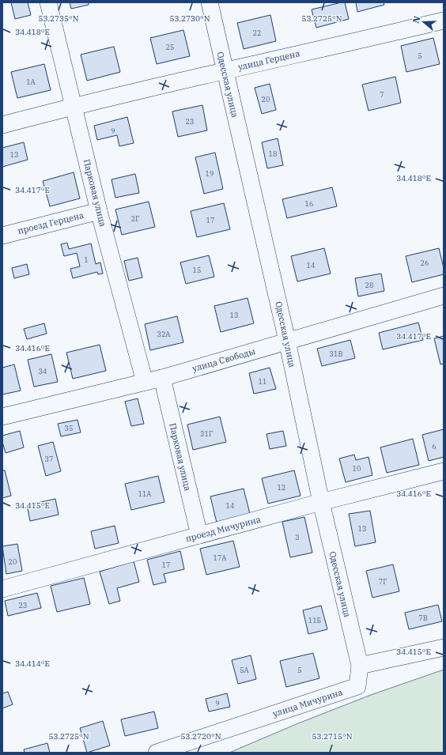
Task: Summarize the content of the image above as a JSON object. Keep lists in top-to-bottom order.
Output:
{
  "streets": {
    "street": [
      "улица Герцена",
      "Одесская улица",
      "Парковая улица",
      "проезд Герцена",
      "улица Свободы",
      "проезд Мичурина",
      "улица Мичурина"
    ]
  },
  "crossings": [
    ["улица Герцена", "Одесская улица"],
    ["улица Герцена", "Парковая улица"],
    ["Одесская улица", "улица Свободы"],
    ["Одесская улица", "проезд Мичурина"],
    ["Одесская улица", "улица Мичурина"],
    ["Парковая улица", "проезд Герцена"],
    ["Парковая улица", "улица Свободы"],
    ["Парковая улица", "проезд Мичурина"]
  ],
  "house_numbers": [
    "22",
    "25",
    "5",
    "1А",
    "7",
    "20",
    "23",
    "9",
    "18",
    "13",
    "19",
    "16",
    "2Г",
    "17",
    "1",
    "26",
    "14",
    "15",
    "28",
    "13",
    "32А",
    "31В",
    "34",
    "11",
    "35",
    "31Г",
    "6",
    "37",
    "10",
    "12",
    "11А",
    "14",
    "13",
    "3",
    "17А",
    "20",
    "17",
    "7Г",
    "23",
    "7В",
    "11Б",
    "5А",
    "5",
    "9"
  ],
  "north": "left",
  "coordinates": [
    "53.2735°N",
    "53.2730°N",
    "53.2725°N",
    "34.418°E",
    "34.417°E",
    "34.416°E",
    "34.415°E",
    "34.414°E",
    "53.2720°N",
    "53.2715°N"
  ]
}
